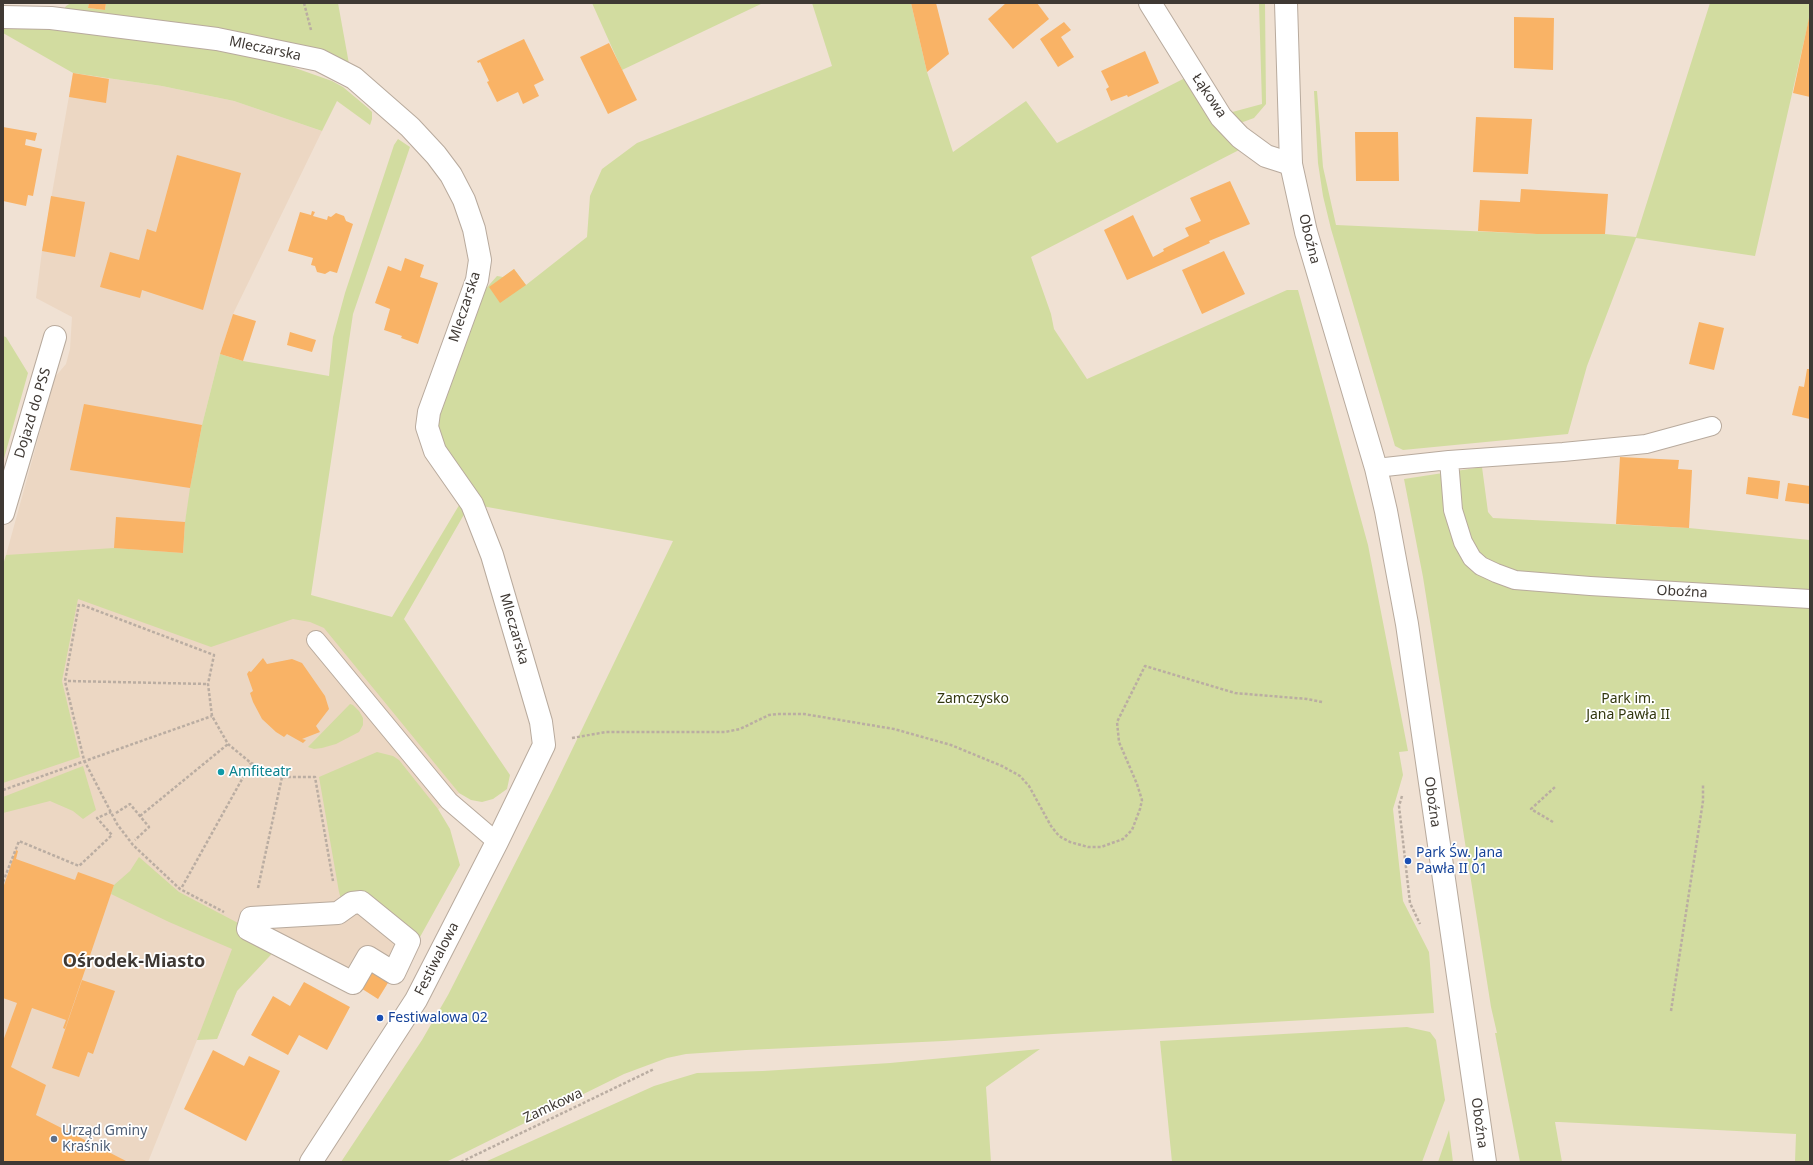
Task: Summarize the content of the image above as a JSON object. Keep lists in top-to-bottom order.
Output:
{
  "streets": {
    "street": [
      "Mleczarska",
      "Łąkowa",
      "Oboźna",
      "Dojazd do PSS",
      "Festiwalowa"
    ],
    "path": ["Zamkowa"]
  },
  "crossings": [
    ["Mleczarska", "Festiwalowa"],
    ["Łąkowa", "Oboźna"]
  ],
  "districts": ["Ośrodek-Miasto"],
  "parks": ["Zamczysko", "Park im. Jana Pawła II"],
  "places": [
    "Amfiteatr",
    "Park Św. Jana Pawła II 01",
    "Festiwalowa 02",
    "Urząd Gminy Kraśnik"
  ]
}
